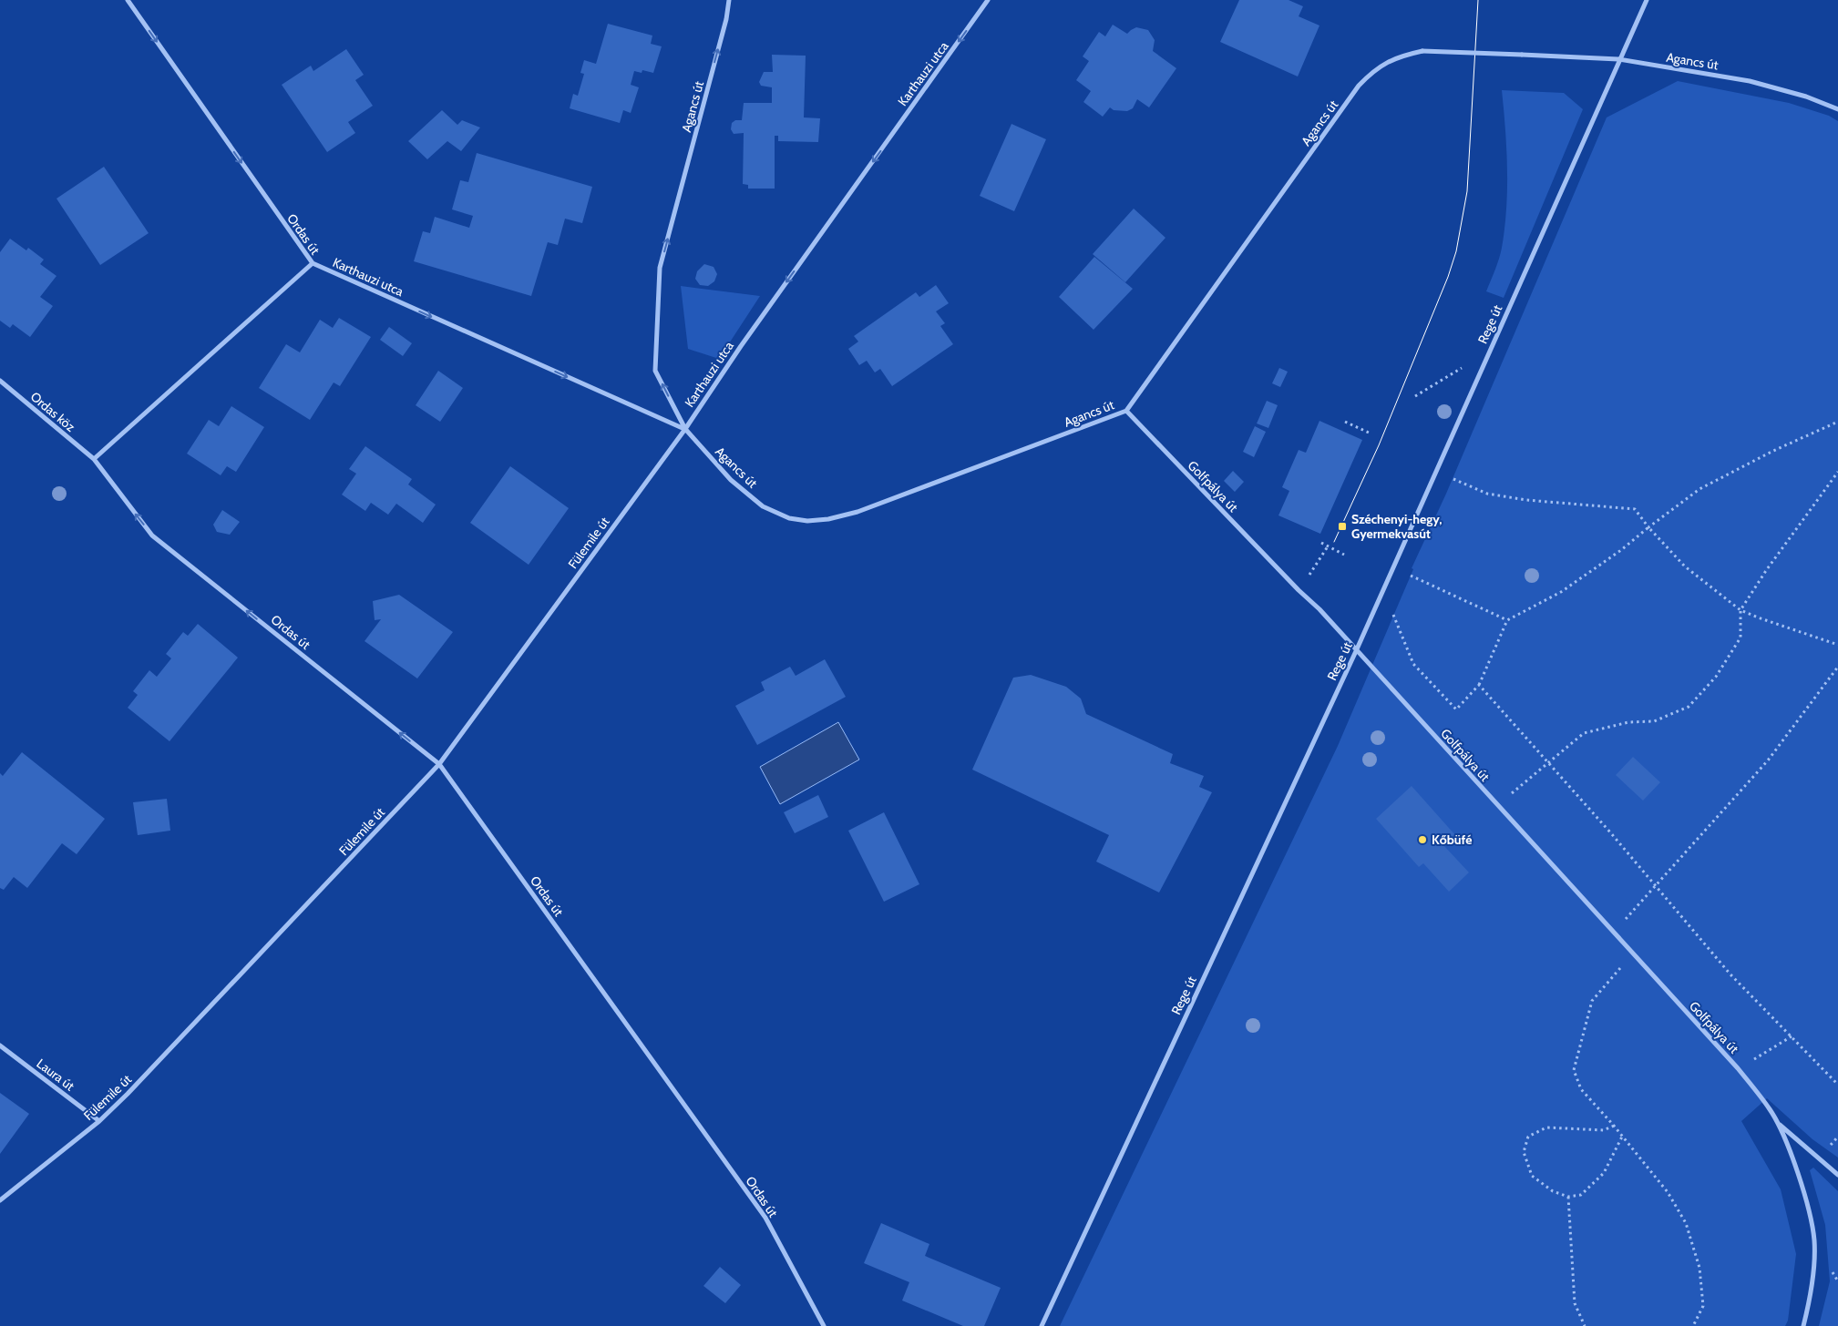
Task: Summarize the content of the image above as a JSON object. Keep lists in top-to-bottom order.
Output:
{
  "streets": {
    "street": [
      "Agancs út",
      "Karthauzi utca",
      "Ordas út",
      "Rege út",
      "Ordas köz",
      "Golfpálya út",
      "Fülemile út",
      "Laura út"
    ]
  },
  "crossings": [
    ["Agancs út", "Karthauzi utca"],
    ["Agancs út", "Rege út"],
    ["Agancs út", "Golfpálya út"],
    ["Agancs út", "Fülemile út"],
    ["Karthauzi utca", "Ordas út"],
    ["Karthauzi utca", "Fülemile út"],
    ["Ordas út", "Ordas köz"],
    ["Ordas út", "Fülemile út"],
    ["Rege út", "Golfpálya út"],
    ["Fülemile út", "Laura út"]
  ],
  "places": {
    "transit": ["Széchenyi-hegy, Gyermekvasút"],
    "other": ["Kőbüfé"]
  }
}
